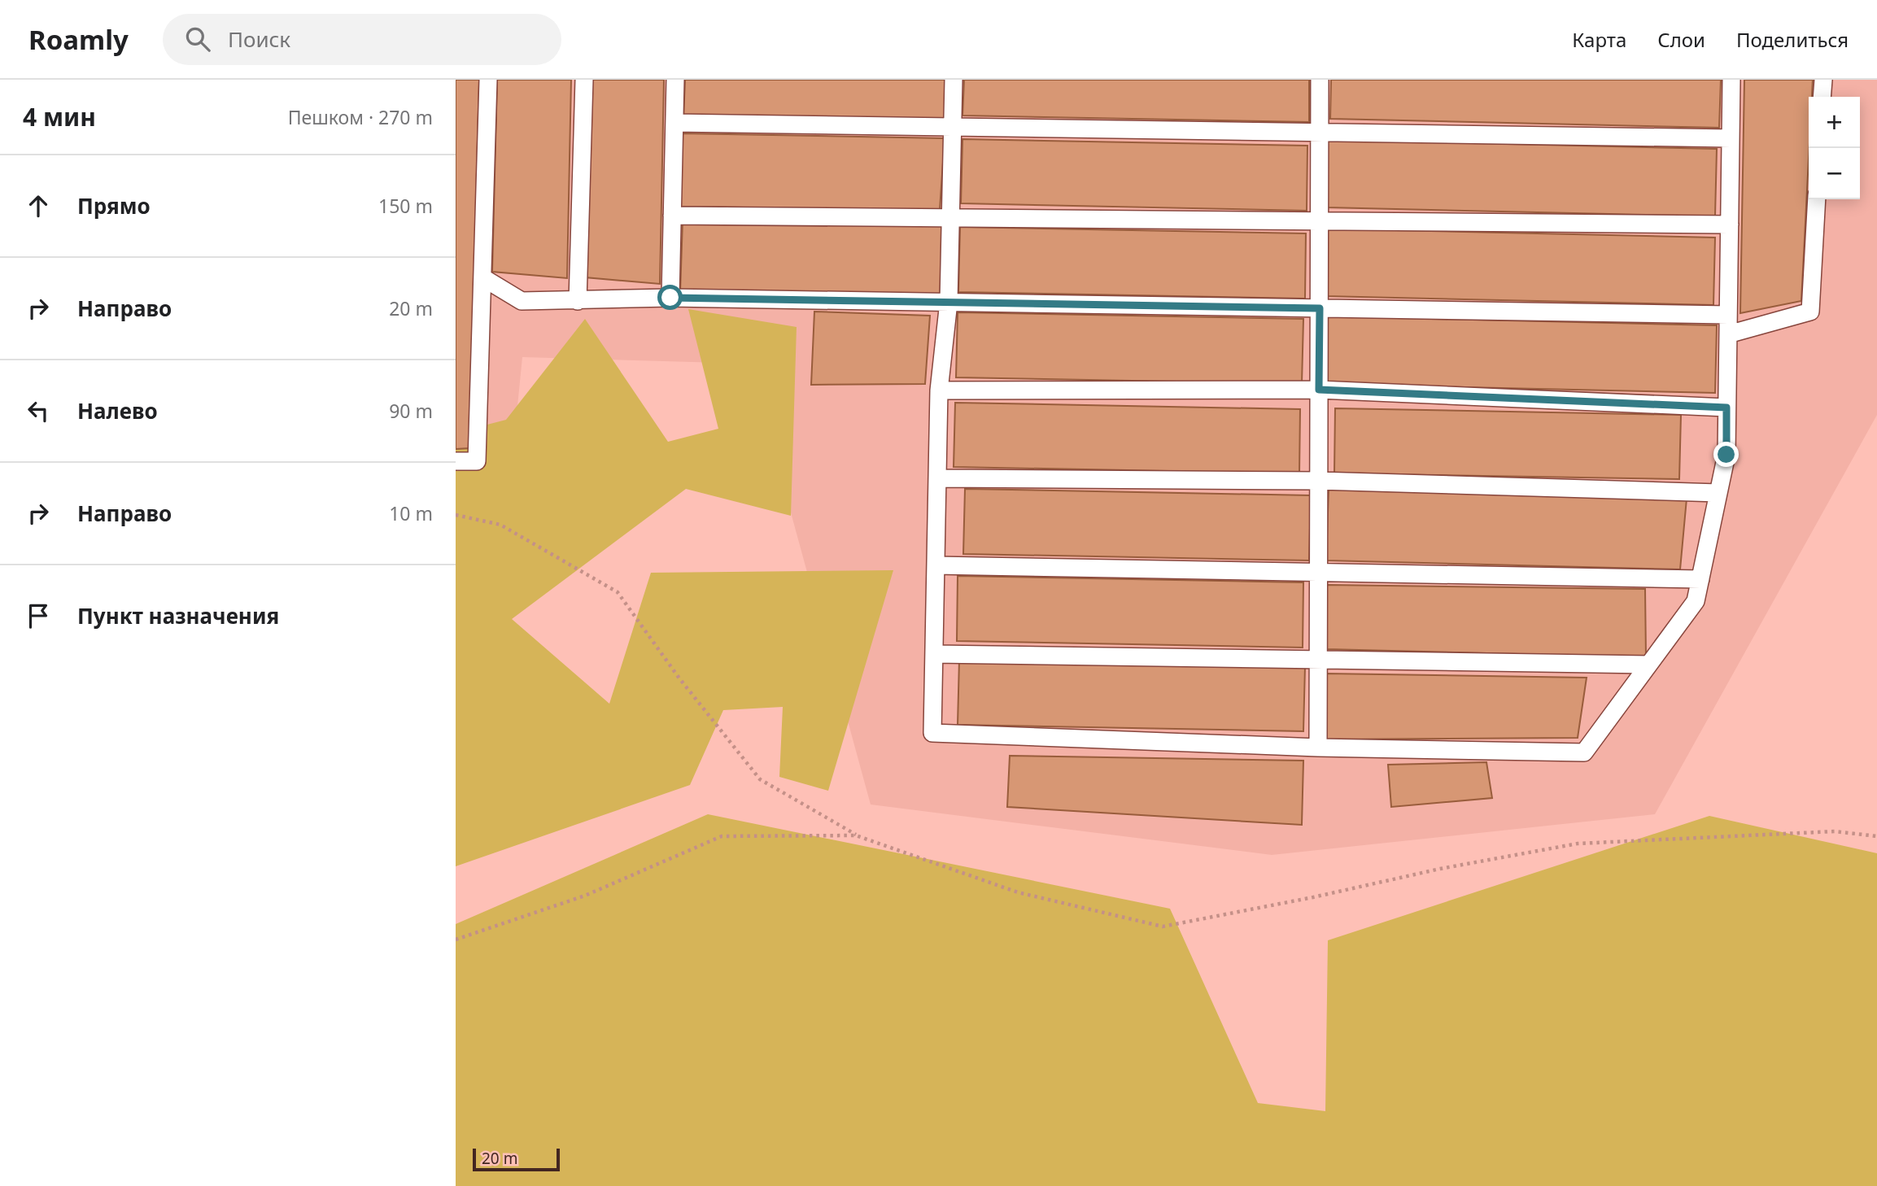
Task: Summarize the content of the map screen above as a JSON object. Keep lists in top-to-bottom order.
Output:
{
  "scale_bar": "20 m",
  "page": {
    "header": "Roamly",
    "search": "Поиск",
    "nav": ["Карта", "Слои", "Поделиться"],
    "heading": ["4 мин", "Пешком · 270 m"],
    "map_buttons": ["+", "−"],
    "list": [
      ["Прямо", "150 m"],
      ["Направо", "20 m"],
      ["Налево", "90 m"],
      ["Направо", "10 m"],
      "Пункт назначения"
    ],
    "scale": "20 m"
  }
}
